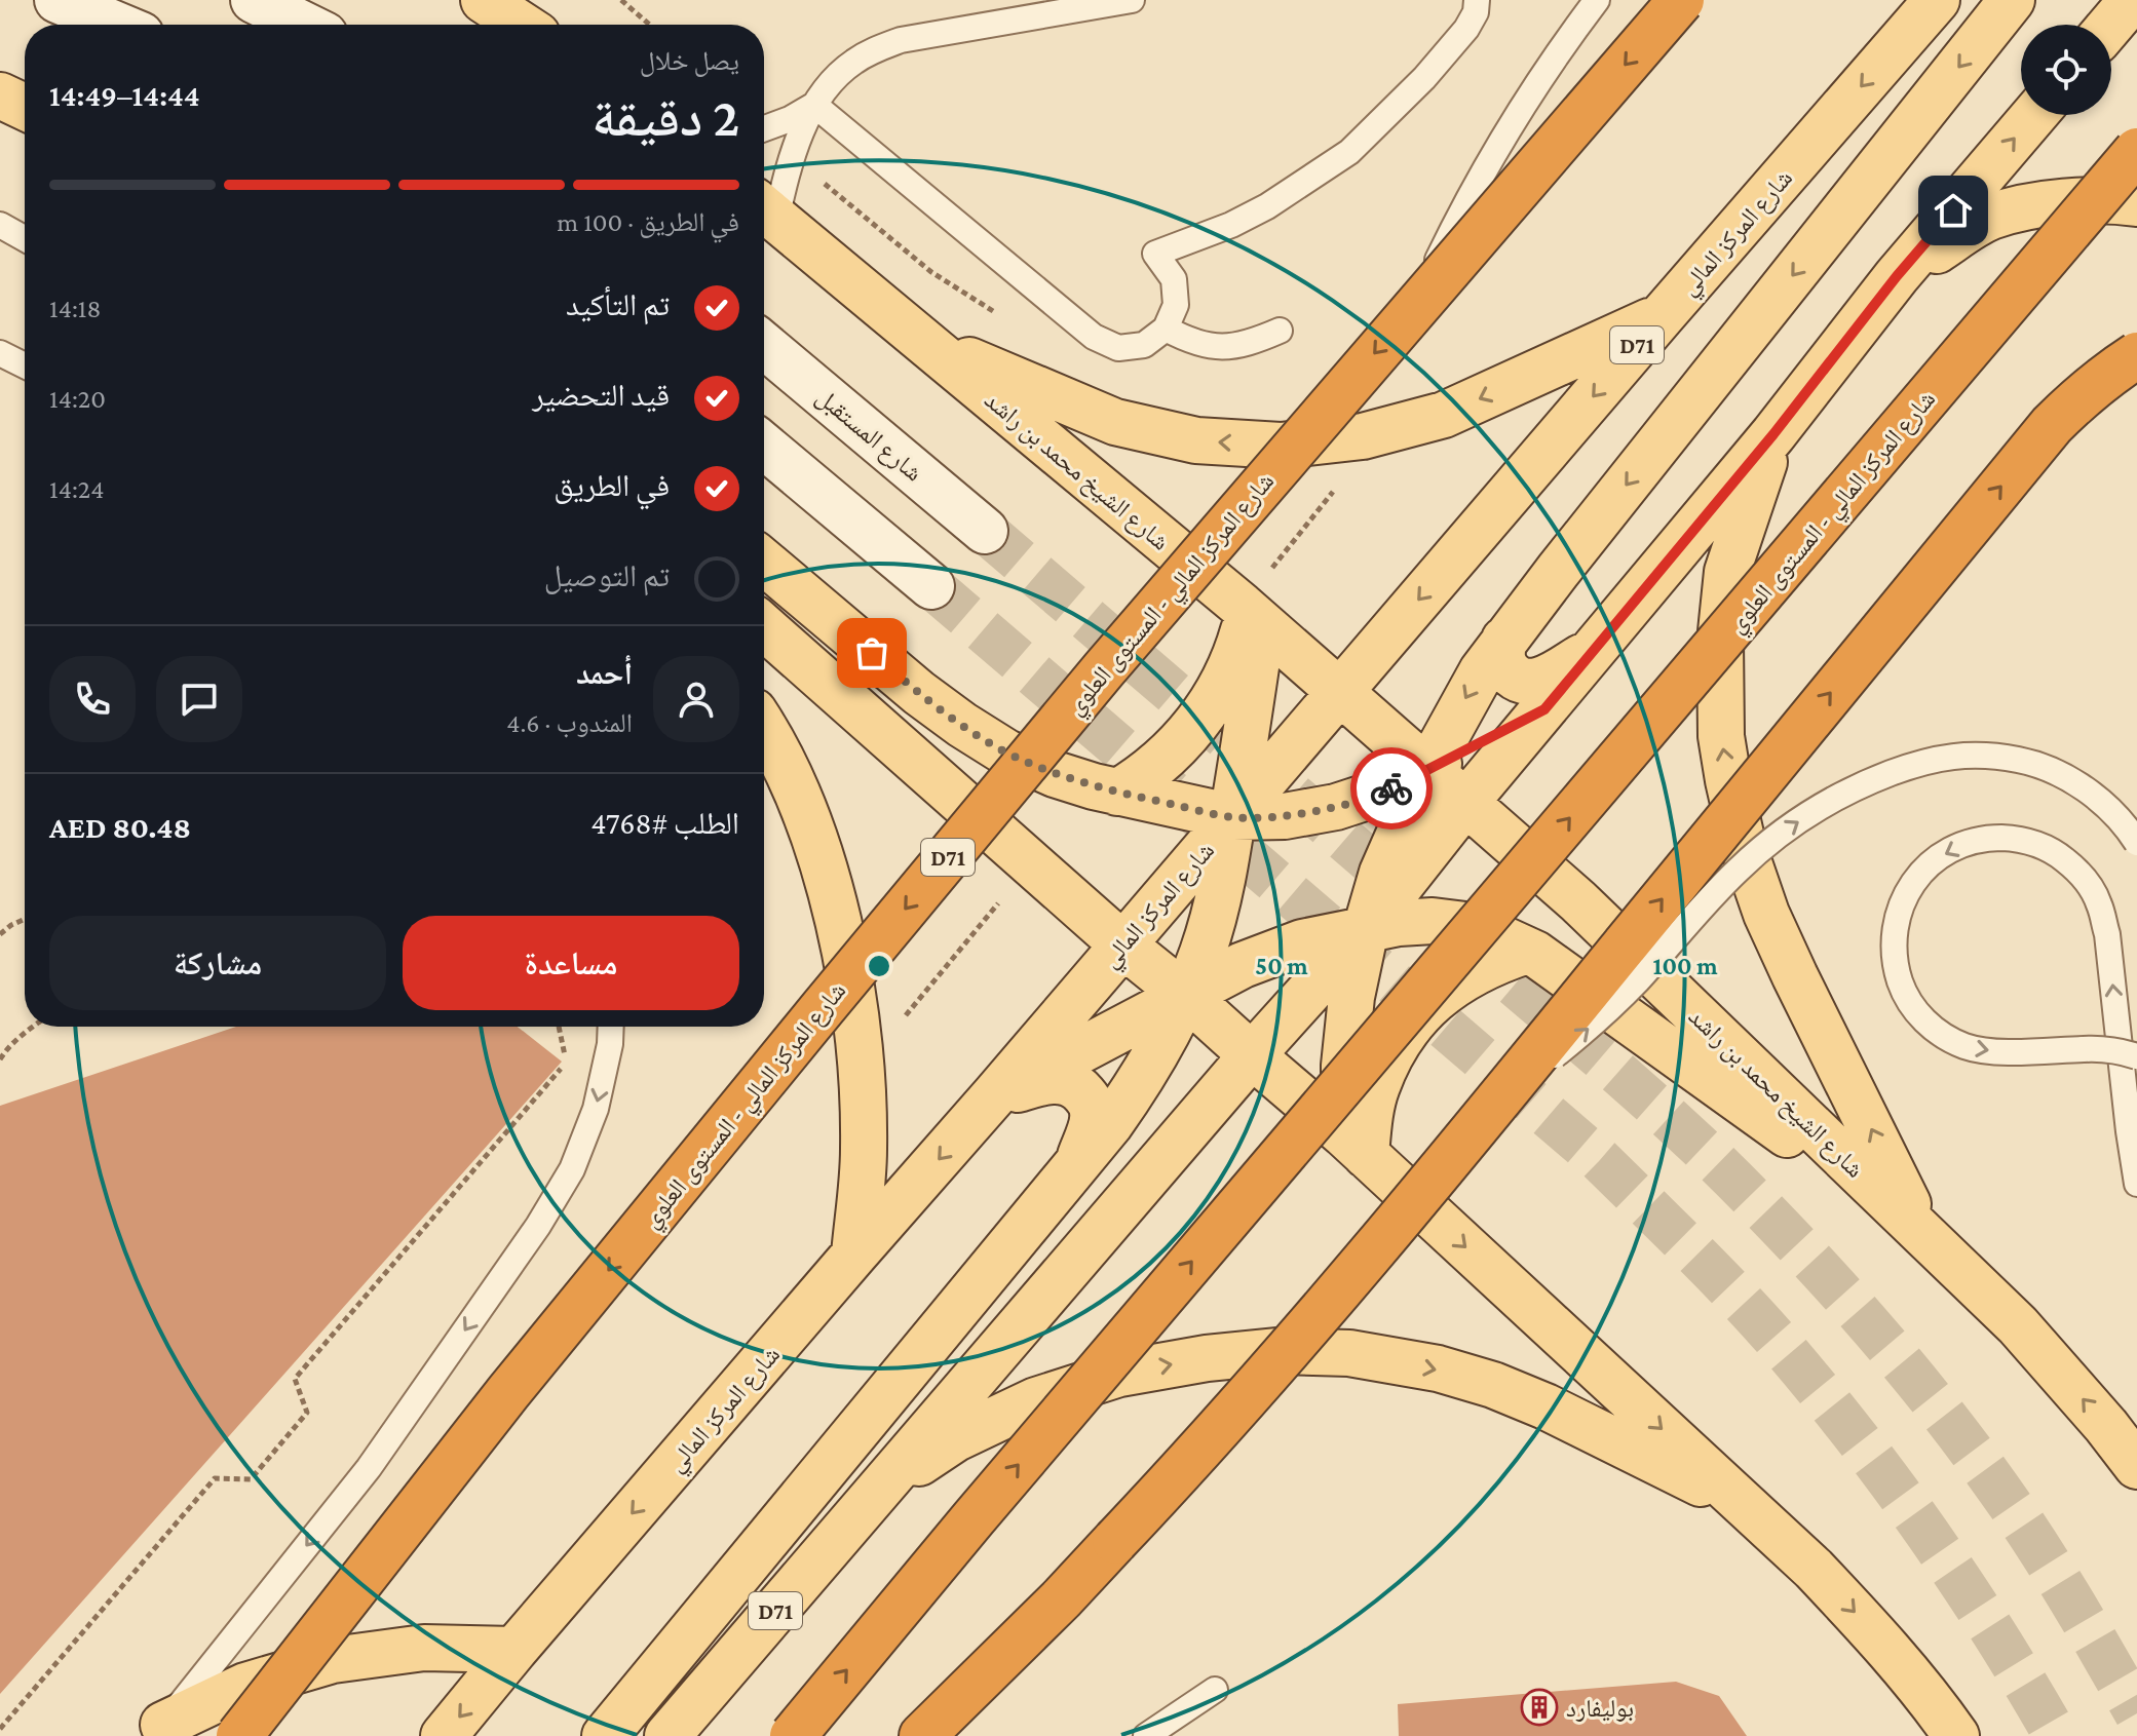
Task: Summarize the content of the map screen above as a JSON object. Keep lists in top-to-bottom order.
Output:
{
  "streets": {
    "highway": ["D71", "شارع المركز المالي - المستوى العلوي"],
    "main road": ["شارع المركز المالي", "شارع المستقبل", "شارع الشيخ محمد بن راشد"]
  },
  "crossings": [
    ["شارع المركز المالي", "شارع الشيخ محمد بن راشد"],
    ["D71", "شارع الشيخ محمد بن راشد"]
  ],
  "places": {
    "building": ["بوليفارد"]
  },
  "page": {
    "heading": ["2 دقيقة", "يصل خلال", "14:44–14:49"],
    "panel": [
      "أحمد",
      "المندوب · 4.6",
      "الطلب #4768",
      "AED 80.48"
    ],
    "bar": "في الطريق · 100 m",
    "list": [
      ["تم التأكيد", "14:18"],
      ["قيد التحضير", "14:20"],
      ["في الطريق", "14:24"],
      "تم التوصيل"
    ],
    "buttons": ["مساعدة", "مشاركة"]
  },
  "rings": ["50 m", "100 m"]
}
